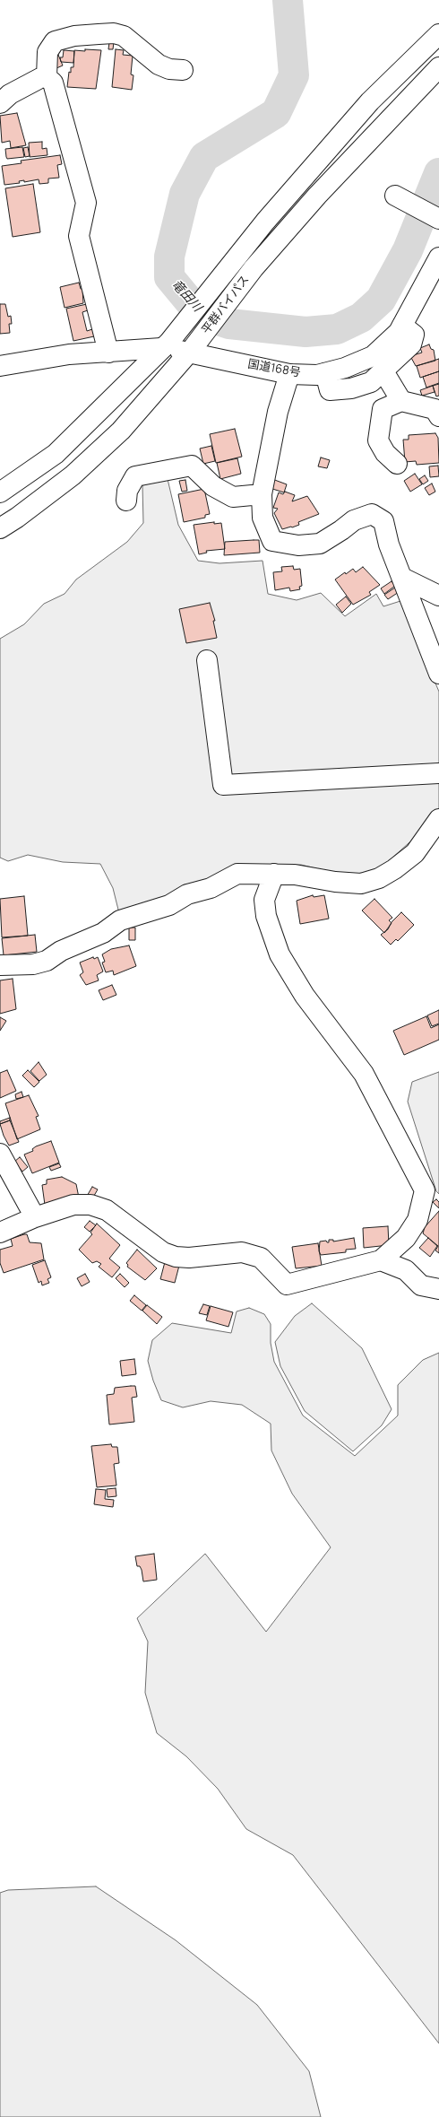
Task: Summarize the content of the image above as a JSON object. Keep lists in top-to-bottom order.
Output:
{
  "streets": {
    "main road": ["平群バイパス", "国道168号"]
  },
  "crossings": [
    ["平群バイパス", "国道168号"]
  ],
  "water": ["竜田川"]
}
